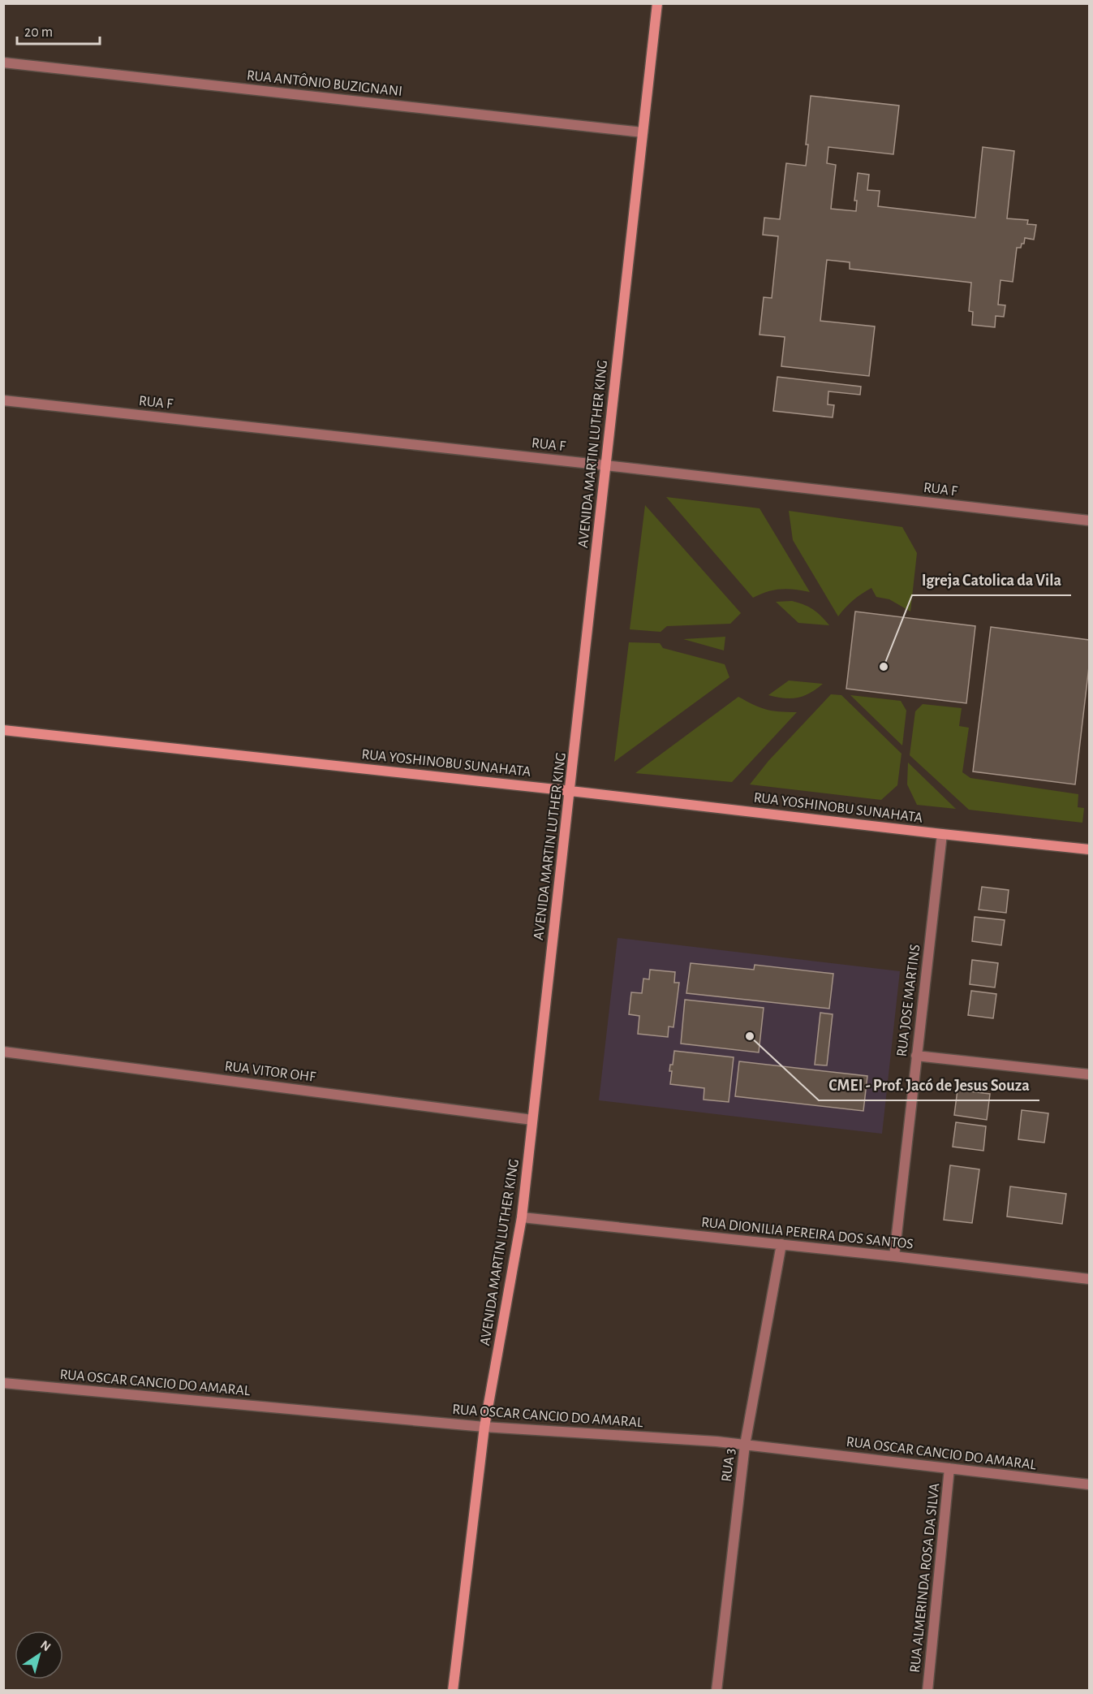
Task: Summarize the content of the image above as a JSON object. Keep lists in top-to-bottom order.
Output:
{
  "streets": {
    "main road": ["AVENIDA MARTIN LUTHER KING", "RUA YOSHINOBU SUNAHATA"],
    "street": [
      "RUA ANTÔNIO BUZIGNANI",
      "RUA F",
      "RUA JOSE MARTINS",
      "RUA VITOR OHF",
      "RUA DIONILIA PEREIRA DOS SANTOS",
      "RUA OSCAR CANCIO DO AMARAL",
      "RUA 3",
      "RUA ALMERINDA ROSA DA SILVA"
    ]
  },
  "crossings": [
    ["RUA ANTÔNIO BUZIGNANI", "AVENIDA MARTIN LUTHER KING"],
    ["RUA F", "AVENIDA MARTIN LUTHER KING"],
    ["AVENIDA MARTIN LUTHER KING", "RUA YOSHINOBU SUNAHATA"],
    ["AVENIDA MARTIN LUTHER KING", "RUA VITOR OHF"],
    ["AVENIDA MARTIN LUTHER KING", "RUA DIONILIA PEREIRA DOS SANTOS"],
    ["AVENIDA MARTIN LUTHER KING", "RUA OSCAR CANCIO DO AMARAL"],
    ["RUA YOSHINOBU SUNAHATA", "RUA JOSE MARTINS"],
    ["RUA JOSE MARTINS", "RUA DIONILIA PEREIRA DOS SANTOS"],
    ["RUA DIONILIA PEREIRA DOS SANTOS", "RUA 3"],
    ["RUA OSCAR CANCIO DO AMARAL", "RUA 3"],
    ["RUA OSCAR CANCIO DO AMARAL", "RUA ALMERINDA ROSA DA SILVA"]
  ],
  "places": ["Igreja Catolica da Vila", "CMEI - Prof. Jacó de Jesus Souza"],
  "scale_bar": "20 m",
  "north": "top right"
}
